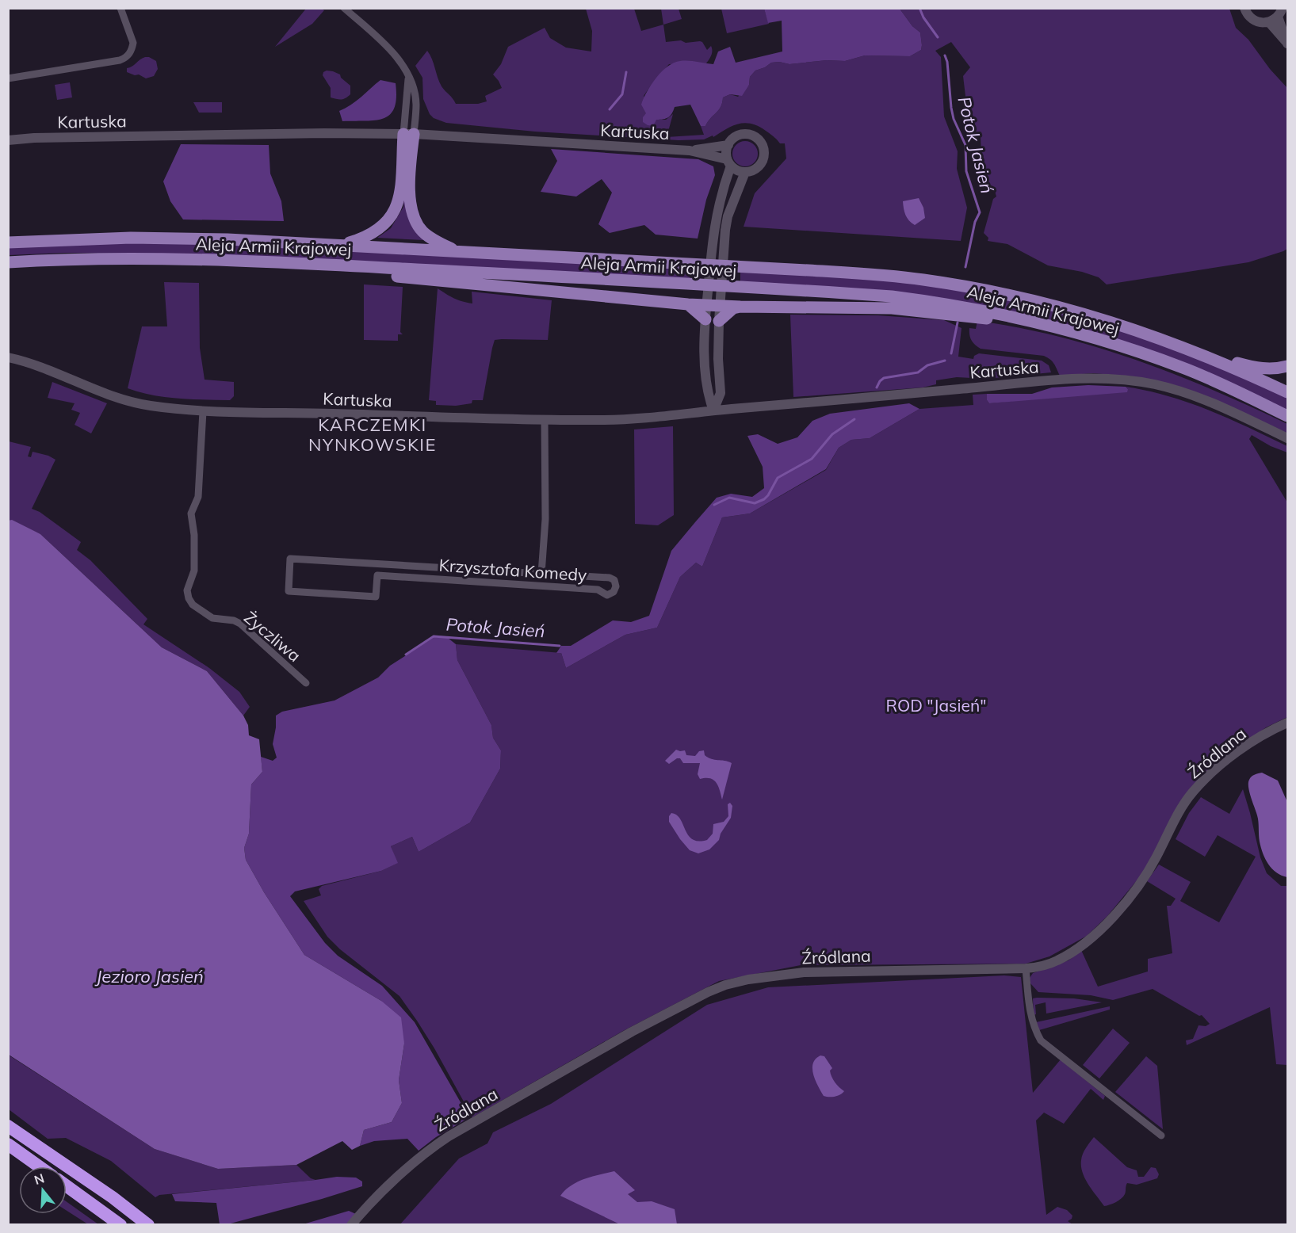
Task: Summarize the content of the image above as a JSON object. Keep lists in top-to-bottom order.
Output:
{
  "streets": {
    "main road": ["Aleja Armii Krajowej"],
    "street": [
      "Kartuska",
      "Krzysztofa Komedy",
      "Życzliwa",
      "Źródlana"
    ]
  },
  "crossings": [
    ["Kartuska", "Krzysztofa Komedy"],
    ["Kartuska", "Życzliwa"]
  ],
  "districts": ["KARCZEMKI NYNKOWSKIE"],
  "water": ["Potok Jasień", "Jezioro Jasień"],
  "parks": ["ROD \"Jasień\""],
  "north": "top"
}
